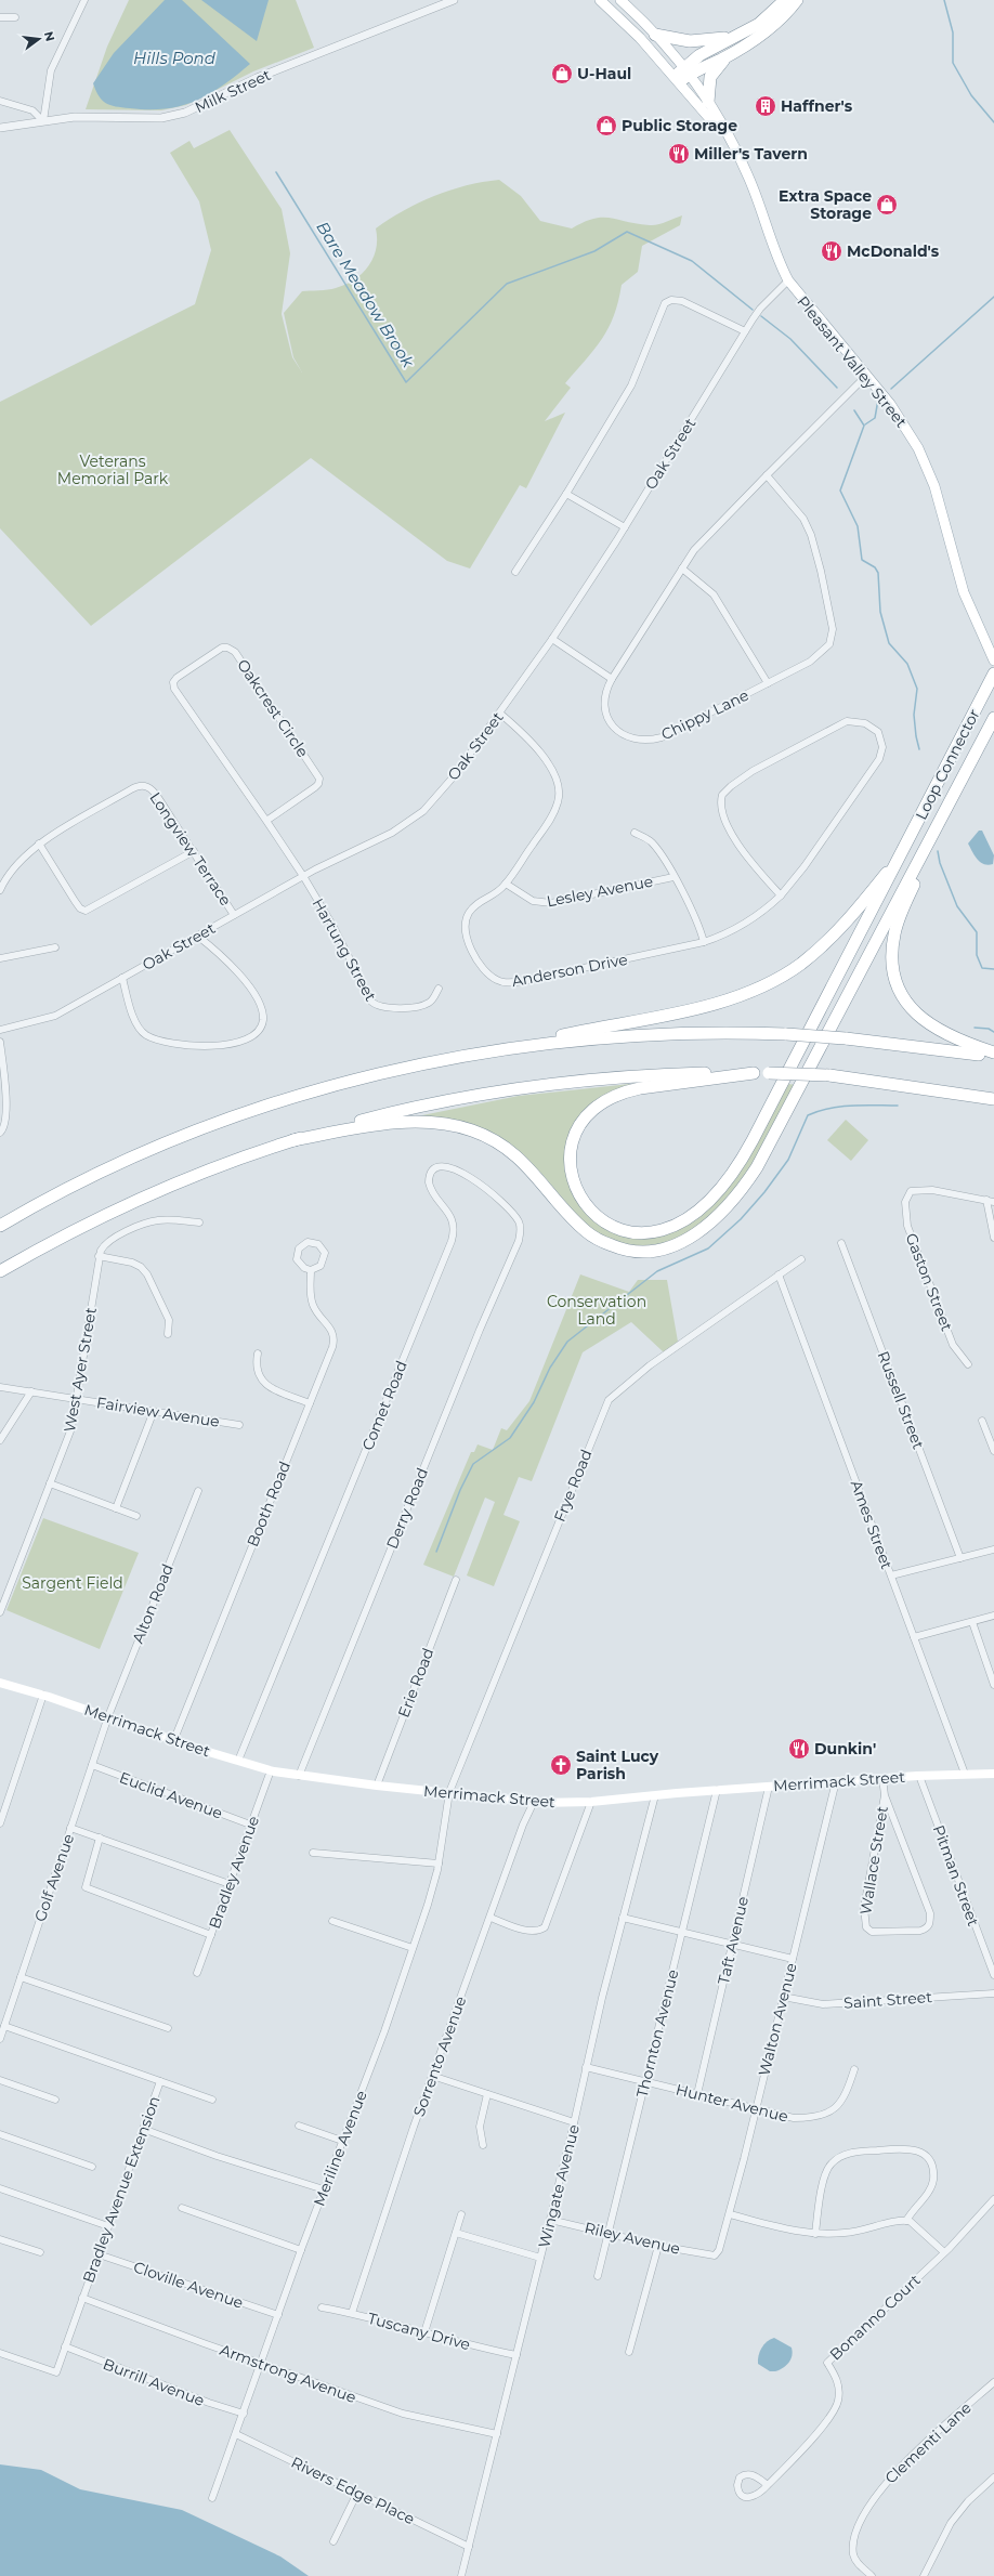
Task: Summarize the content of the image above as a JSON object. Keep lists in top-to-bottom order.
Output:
{
  "streets": {
    "highway": ["Loop Connector"],
    "main road": ["Pleasant Valley Street", "Merrimack Street"],
    "street": [
      "Milk Street",
      "Oak Street",
      "Oakcrest Circle",
      "Chippy Lane",
      "Longview Terrace",
      "Lesley Avenue",
      "Hartung Street",
      "Anderson Drive",
      "Gaston Street",
      "West Ayer Street",
      "Russell Street",
      "Comet Road",
      "Fairview Avenue",
      "Frye Road",
      "Booth Road",
      "Derry Road",
      "Ames Street",
      "Alton Road",
      "Erie Road",
      "Euclid Avenue",
      "Wallace Street",
      "Bradley Avenue",
      "Pitman Street",
      "Golf Avenue",
      "Taft Avenue",
      "Saint Street",
      "Walton Avenue",
      "Thornton Avenue",
      "Sorrento Avenue",
      "Hunter Avenue",
      "Meriline Avenue",
      "Wingate Avenue",
      "Bradley Avenue Extension",
      "Riley Avenue",
      "Cloville Avenue",
      "Bonanno Court",
      "Tuscany Drive",
      "Armstrong Avenue",
      "Burrill Avenue",
      "Clementi Lane",
      "Rivers Edge Place"
    ]
  },
  "crossings": [
    ["Pleasant Valley Street", "Oak Street"],
    ["Pleasant Valley Street", "Chippy Lane"],
    ["Oak Street", "Oakcrest Circle"],
    ["Oak Street", "Longview Terrace"],
    ["Oak Street", "Hartung Street"],
    ["Oak Street", "Anderson Drive"],
    ["Oakcrest Circle", "Hartung Street"],
    ["Lesley Avenue", "Anderson Drive"],
    ["West Ayer Street", "Fairview Avenue"],
    ["Comet Road", "Derry Road"],
    ["Comet Road", "Merrimack Street"],
    ["Frye Road", "Ames Street"],
    ["Frye Road", "Merrimack Street"],
    ["Frye Road", "Meriline Avenue"],
    ["Booth Road", "Merrimack Street"],
    ["Derry Road", "Merrimack Street"],
    ["Ames Street", "Merrimack Street"],
    ["Alton Road", "Merrimack Street"],
    ["Alton Road", "Golf Avenue"],
    ["Erie Road", "Merrimack Street"],
    ["Merrimack Street", "Wallace Street"],
    ["Merrimack Street", "Bradley Avenue"],
    ["Merrimack Street", "Pitman Street"],
    ["Merrimack Street", "Golf Avenue"],
    ["Merrimack Street", "Taft Avenue"],
    ["Merrimack Street", "Walton Avenue"],
    ["Merrimack Street", "Thornton Avenue"],
    ["Merrimack Street", "Sorrento Avenue"],
    ["Merrimack Street", "Meriline Avenue"],
    ["Merrimack Street", "Wingate Avenue"],
    ["Euclid Avenue", "Bradley Avenue"],
    ["Euclid Avenue", "Golf Avenue"],
    ["Taft Avenue", "Hunter Avenue"],
    ["Saint Street", "Walton Avenue"],
    ["Walton Avenue", "Hunter Avenue"],
    ["Walton Avenue", "Riley Avenue"],
    ["Thornton Avenue", "Hunter Avenue"],
    ["Thornton Avenue", "Riley Avenue"],
    ["Sorrento Avenue", "Tuscany Drive"],
    ["Hunter Avenue", "Wingate Avenue"],
    ["Meriline Avenue", "Cloville Avenue"],
    ["Meriline Avenue", "Armstrong Avenue"],
    ["Meriline Avenue", "Burrill Avenue"],
    ["Meriline Avenue", "Rivers Edge Place"],
    ["Wingate Avenue", "Riley Avenue"],
    ["Wingate Avenue", "Tuscany Drive"],
    ["Wingate Avenue", "Armstrong Avenue"],
    ["Wingate Avenue", "Rivers Edge Place"],
    ["Bradley Avenue Extension", "Cloville Avenue"],
    ["Bradley Avenue Extension", "Armstrong Avenue"]
  ],
  "water": ["Hills Pond", "Bare Meadow Brook"],
  "parks": ["Veterans Memorial Park", "Conservation Land", "Sargent Field"],
  "places": {
    "shop": ["U-Haul", "Public Storage", "Extra Space Storage"],
    "building": ["Haffner's"],
    "restaurant": ["Miller's Tavern", "McDonald's", "Dunkin'"],
    "church": ["Saint Lucy Parish"]
  },
  "north": "right"
}
